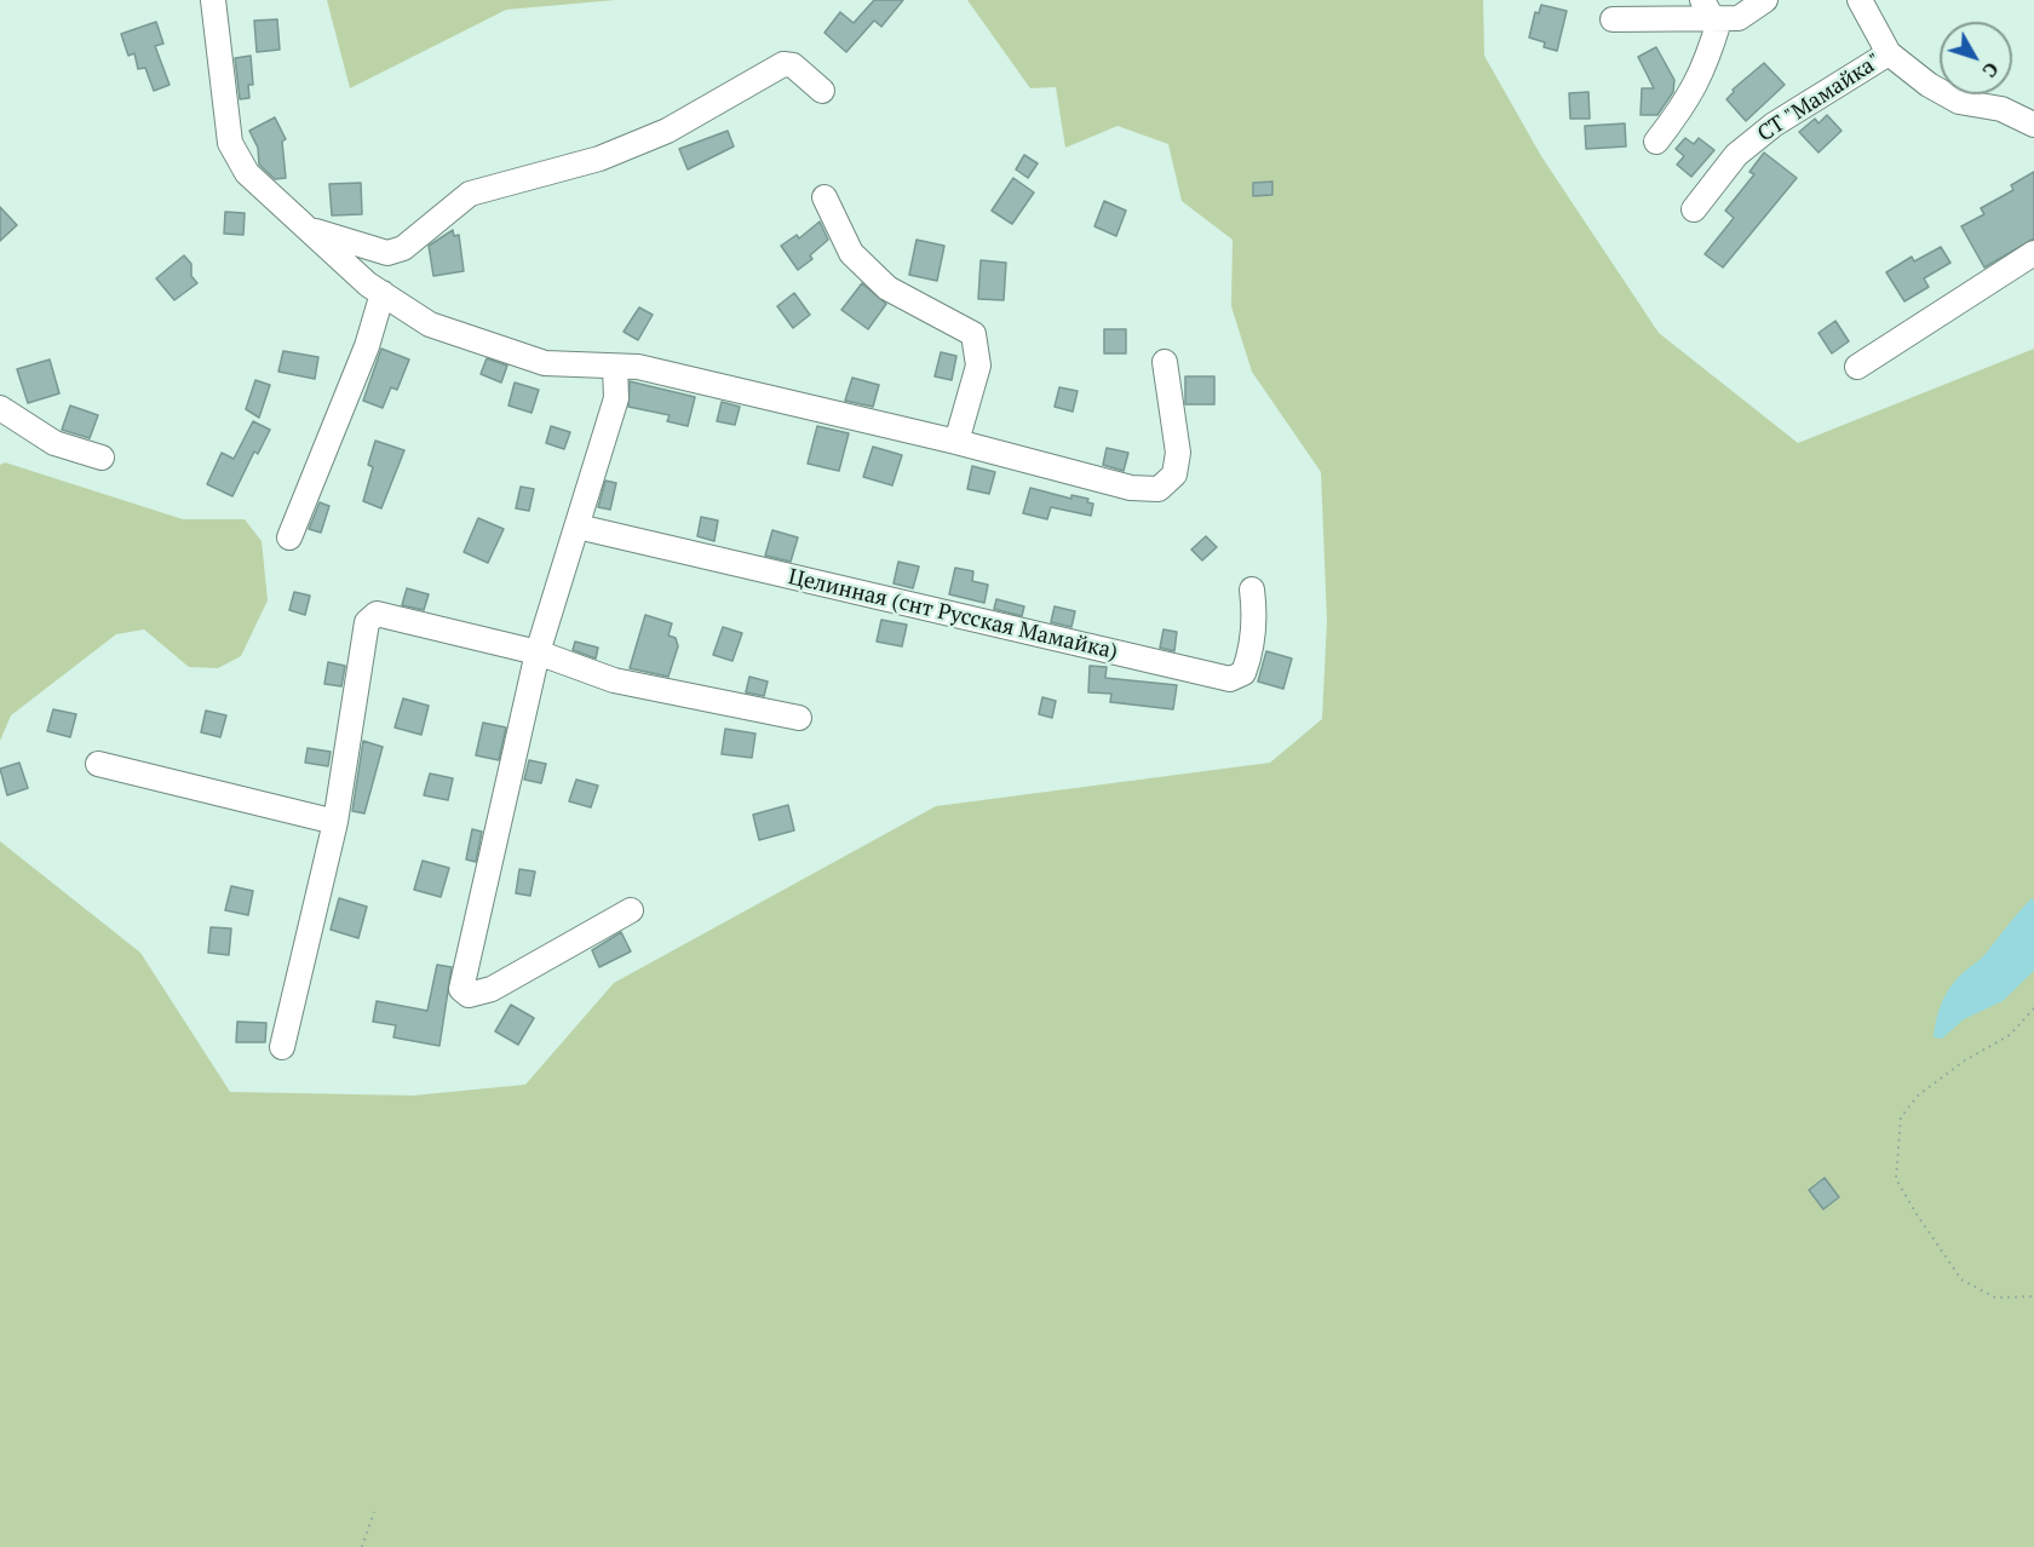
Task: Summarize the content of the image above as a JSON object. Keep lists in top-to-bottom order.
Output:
{
  "streets": {
    "street": ["СТ \"Мамайка\"", "Целинная (снт Русская Мамайка)"]
  },
  "north": "bottom right"
}
